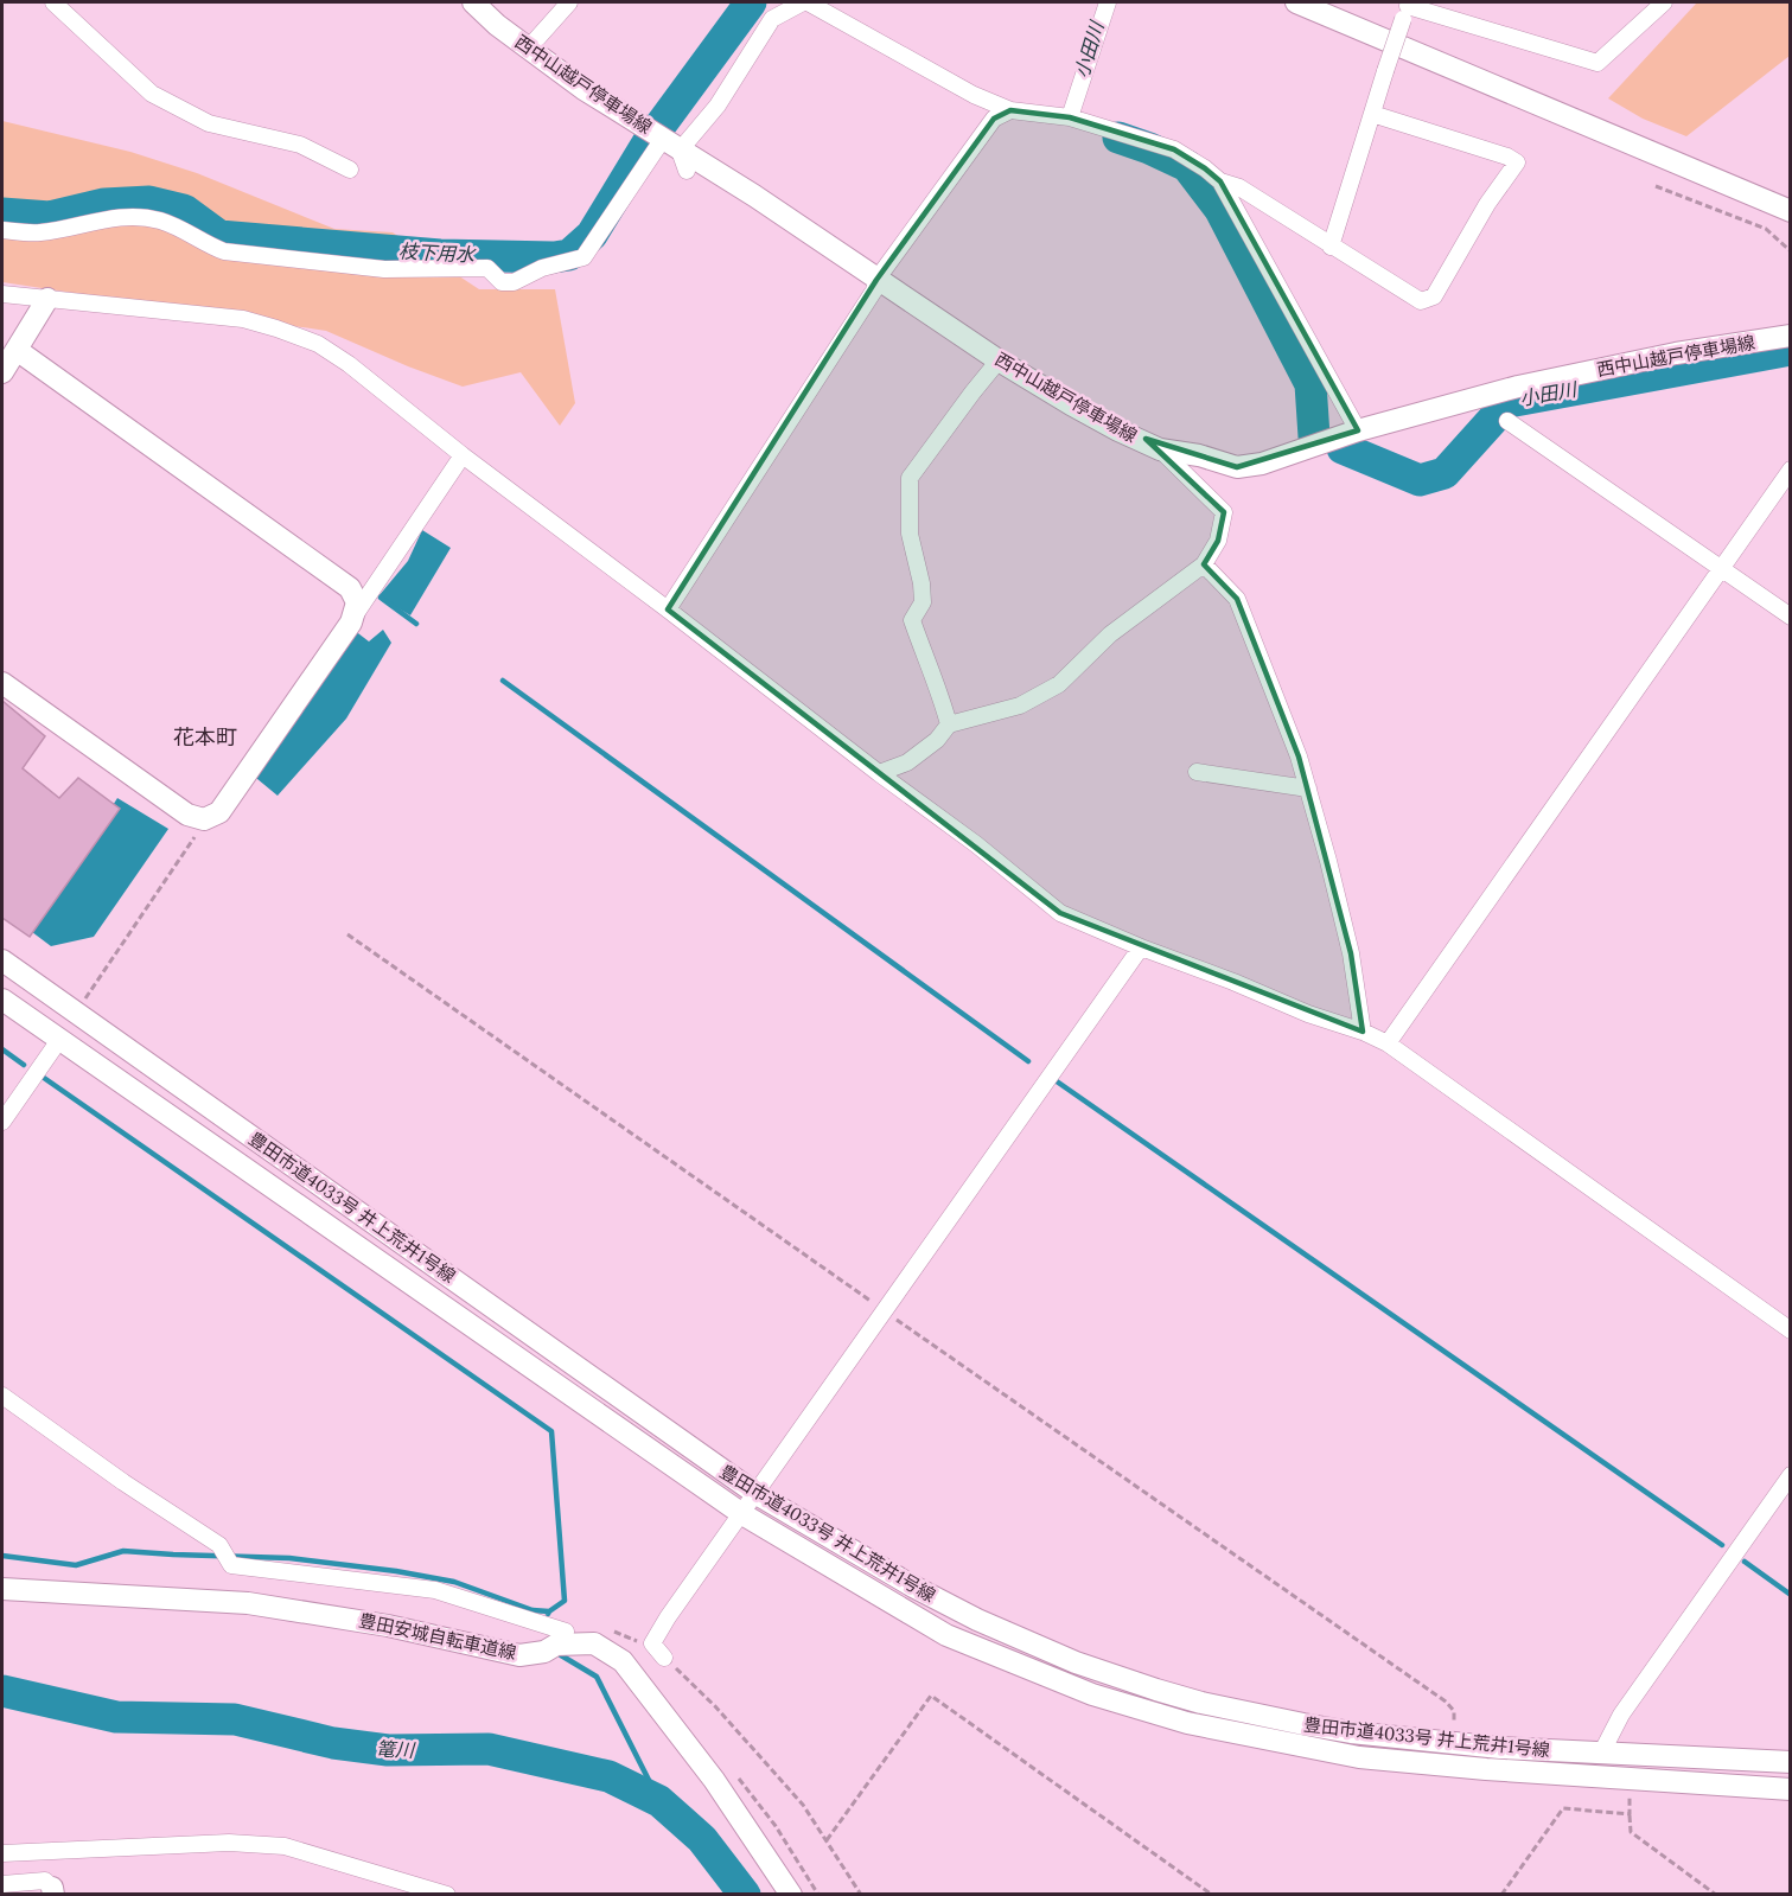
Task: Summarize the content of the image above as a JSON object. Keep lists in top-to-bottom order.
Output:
{
  "streets": {
    "street": ["西中山越戸停車場線", "豊田市道4033号 井上荒井1号線", "豊田安城自転車道線"]
  },
  "districts": ["花本町"],
  "water": ["小田川", "枝下用水", "篭川"]
}
